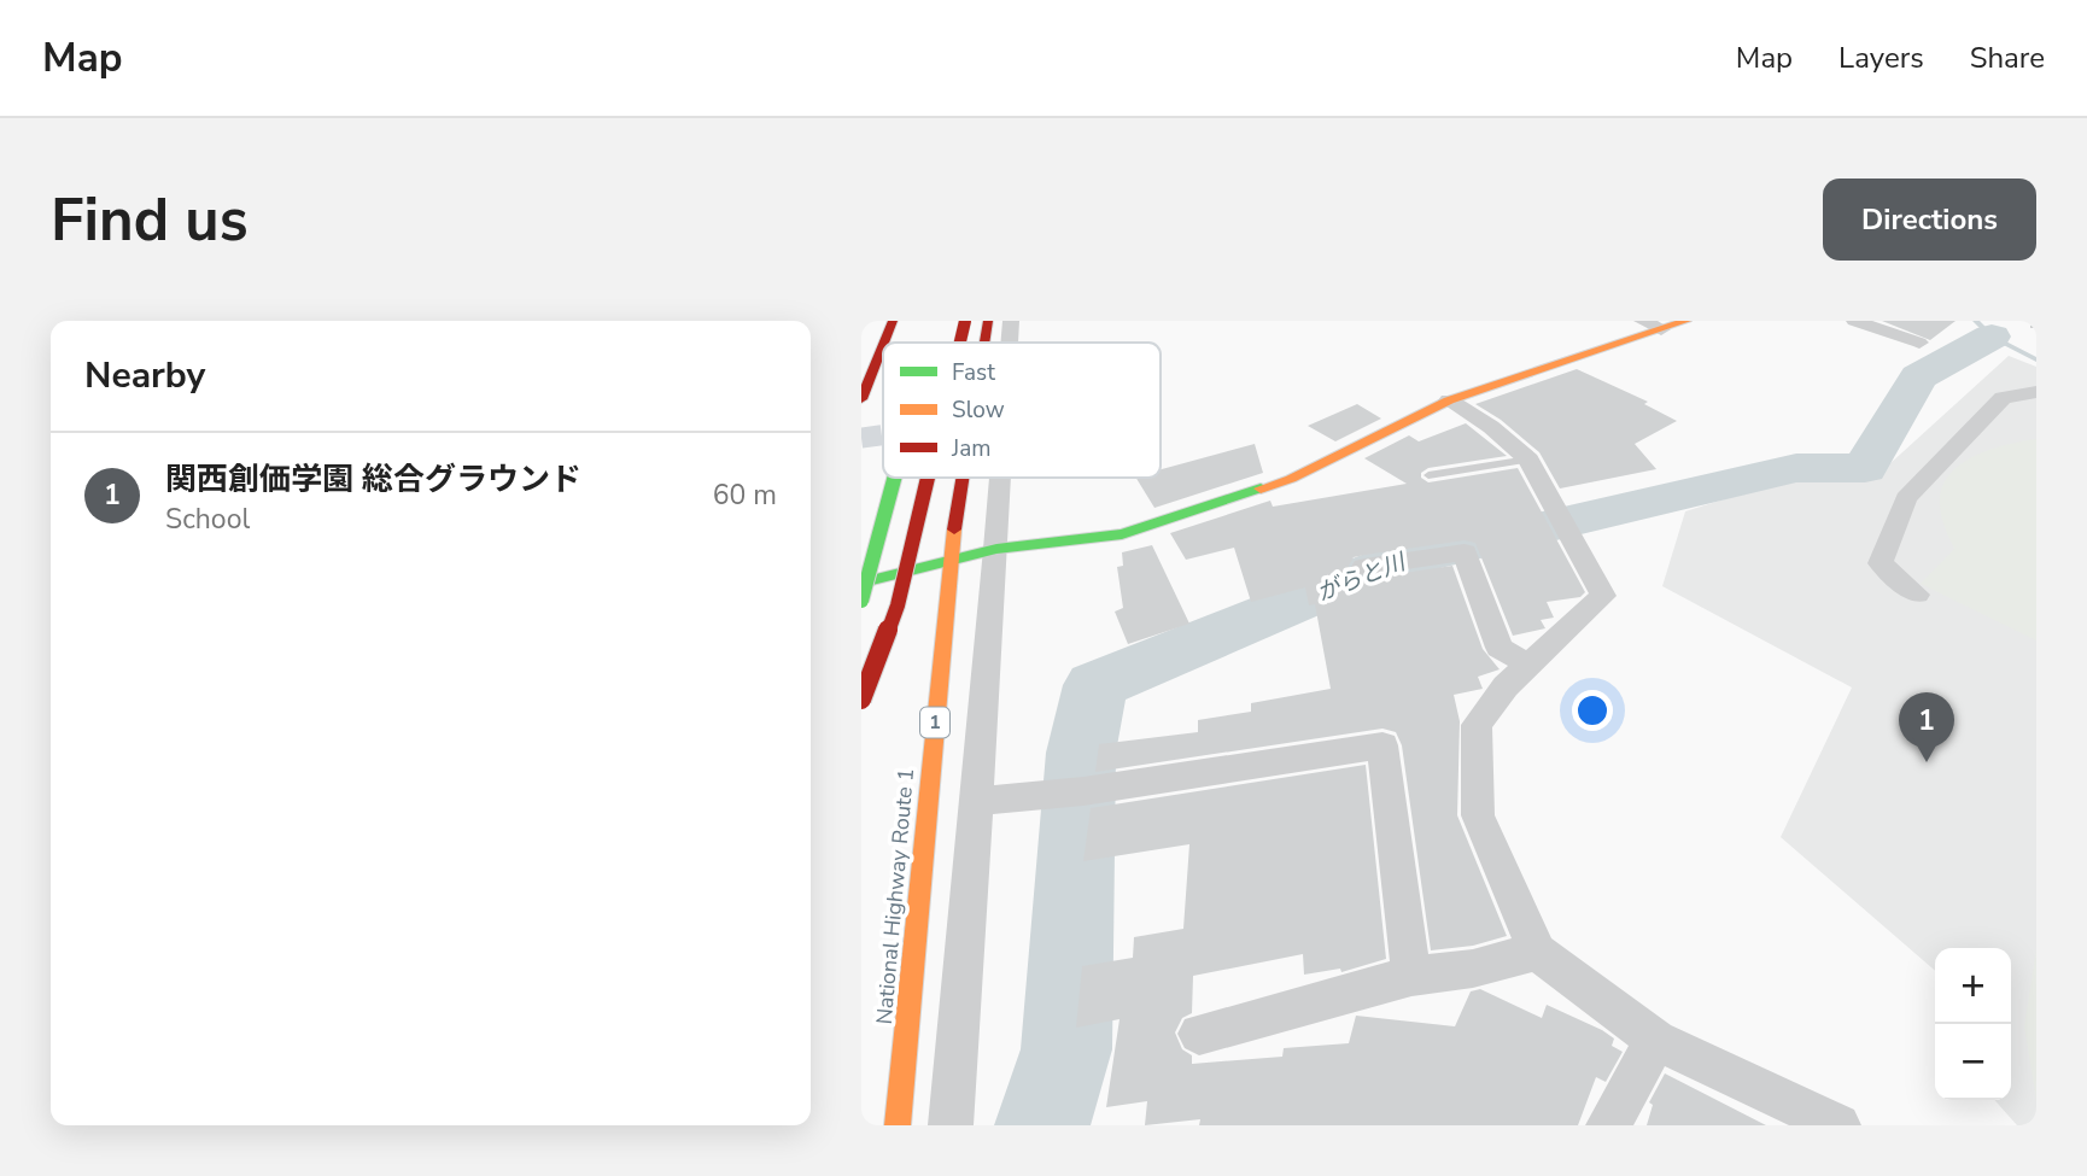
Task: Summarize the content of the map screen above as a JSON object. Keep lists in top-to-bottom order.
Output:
{
  "streets": {
    "main road": ["1", "National Highway Route 1"]
  },
  "water": ["がらと川"],
  "legend": ["Fast", "Slow", "Jam"],
  "page": {
    "header": "Map",
    "nav": ["Map", "Layers", "Share"],
    "buttons": "Directions",
    "title": "Find us",
    "heading": "Nearby",
    "list": [
      {
        "mark": "1",
        "name": "関西創価学園 総合グラウンド",
        "note": "School",
        "value": "60 m"
      }
    ],
    "pins": "1",
    "map_buttons": ["+", "−"]
  }
}
